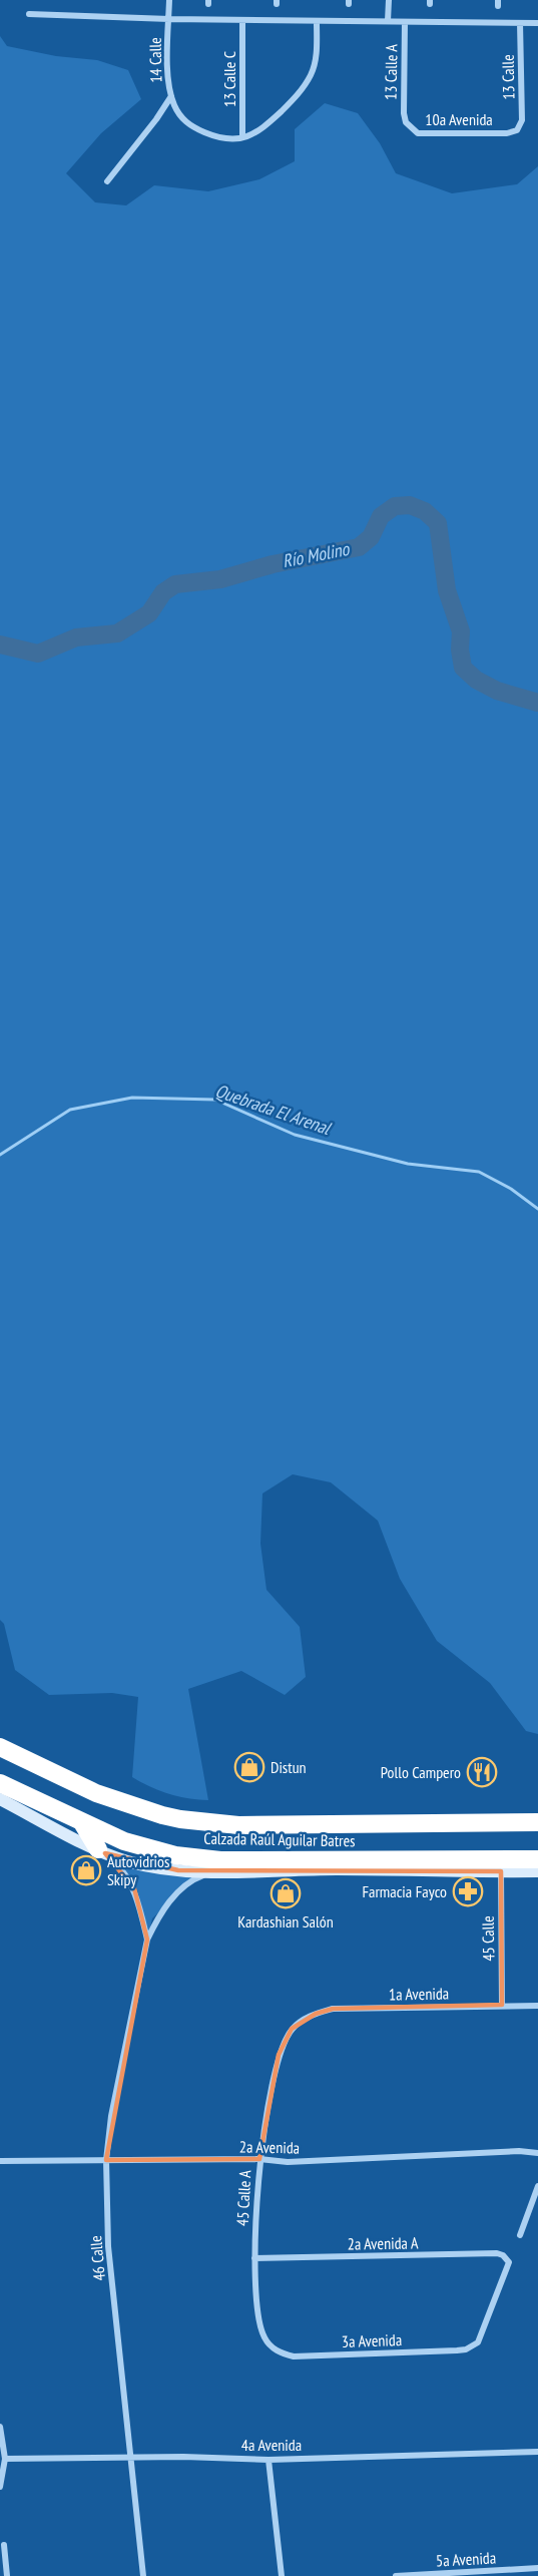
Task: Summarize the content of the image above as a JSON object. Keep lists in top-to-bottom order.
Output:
{
  "streets": {
    "highway": ["Calzada Raúl Aguilar Batres"],
    "street": [
      "14 Calle",
      "13 Calle A",
      "13 Calle",
      "13 Calle C",
      "10a Avenida",
      "45 Calle",
      "1a Avenida",
      "2a Avenida",
      "45 Calle A",
      "2a Avenida A",
      "46 Calle",
      "3a Avenida",
      "4a Avenida",
      "5a Avenida"
    ]
  },
  "crossings": [
    ["14 Calle", "13 Calle C"],
    ["13 Calle A", "10a Avenida"],
    ["13 Calle", "10a Avenida"],
    ["45 Calle", "1a Avenida"],
    ["1a Avenida", "45 Calle A"],
    ["2a Avenida", "45 Calle A"],
    ["2a Avenida", "46 Calle"],
    ["45 Calle A", "2a Avenida A"],
    ["45 Calle A", "3a Avenida"],
    ["2a Avenida A", "3a Avenida"],
    ["46 Calle", "4a Avenida"]
  ],
  "water": ["Río Molino", "Quebrada El Arenal"],
  "places": {
    "shop": ["Distun", "Autovidrios Skipy", "Kardashian Salón"],
    "restaurant": ["Pollo Campero"],
    "pharmacy": ["Farmacia Fayco"]
  }
}
